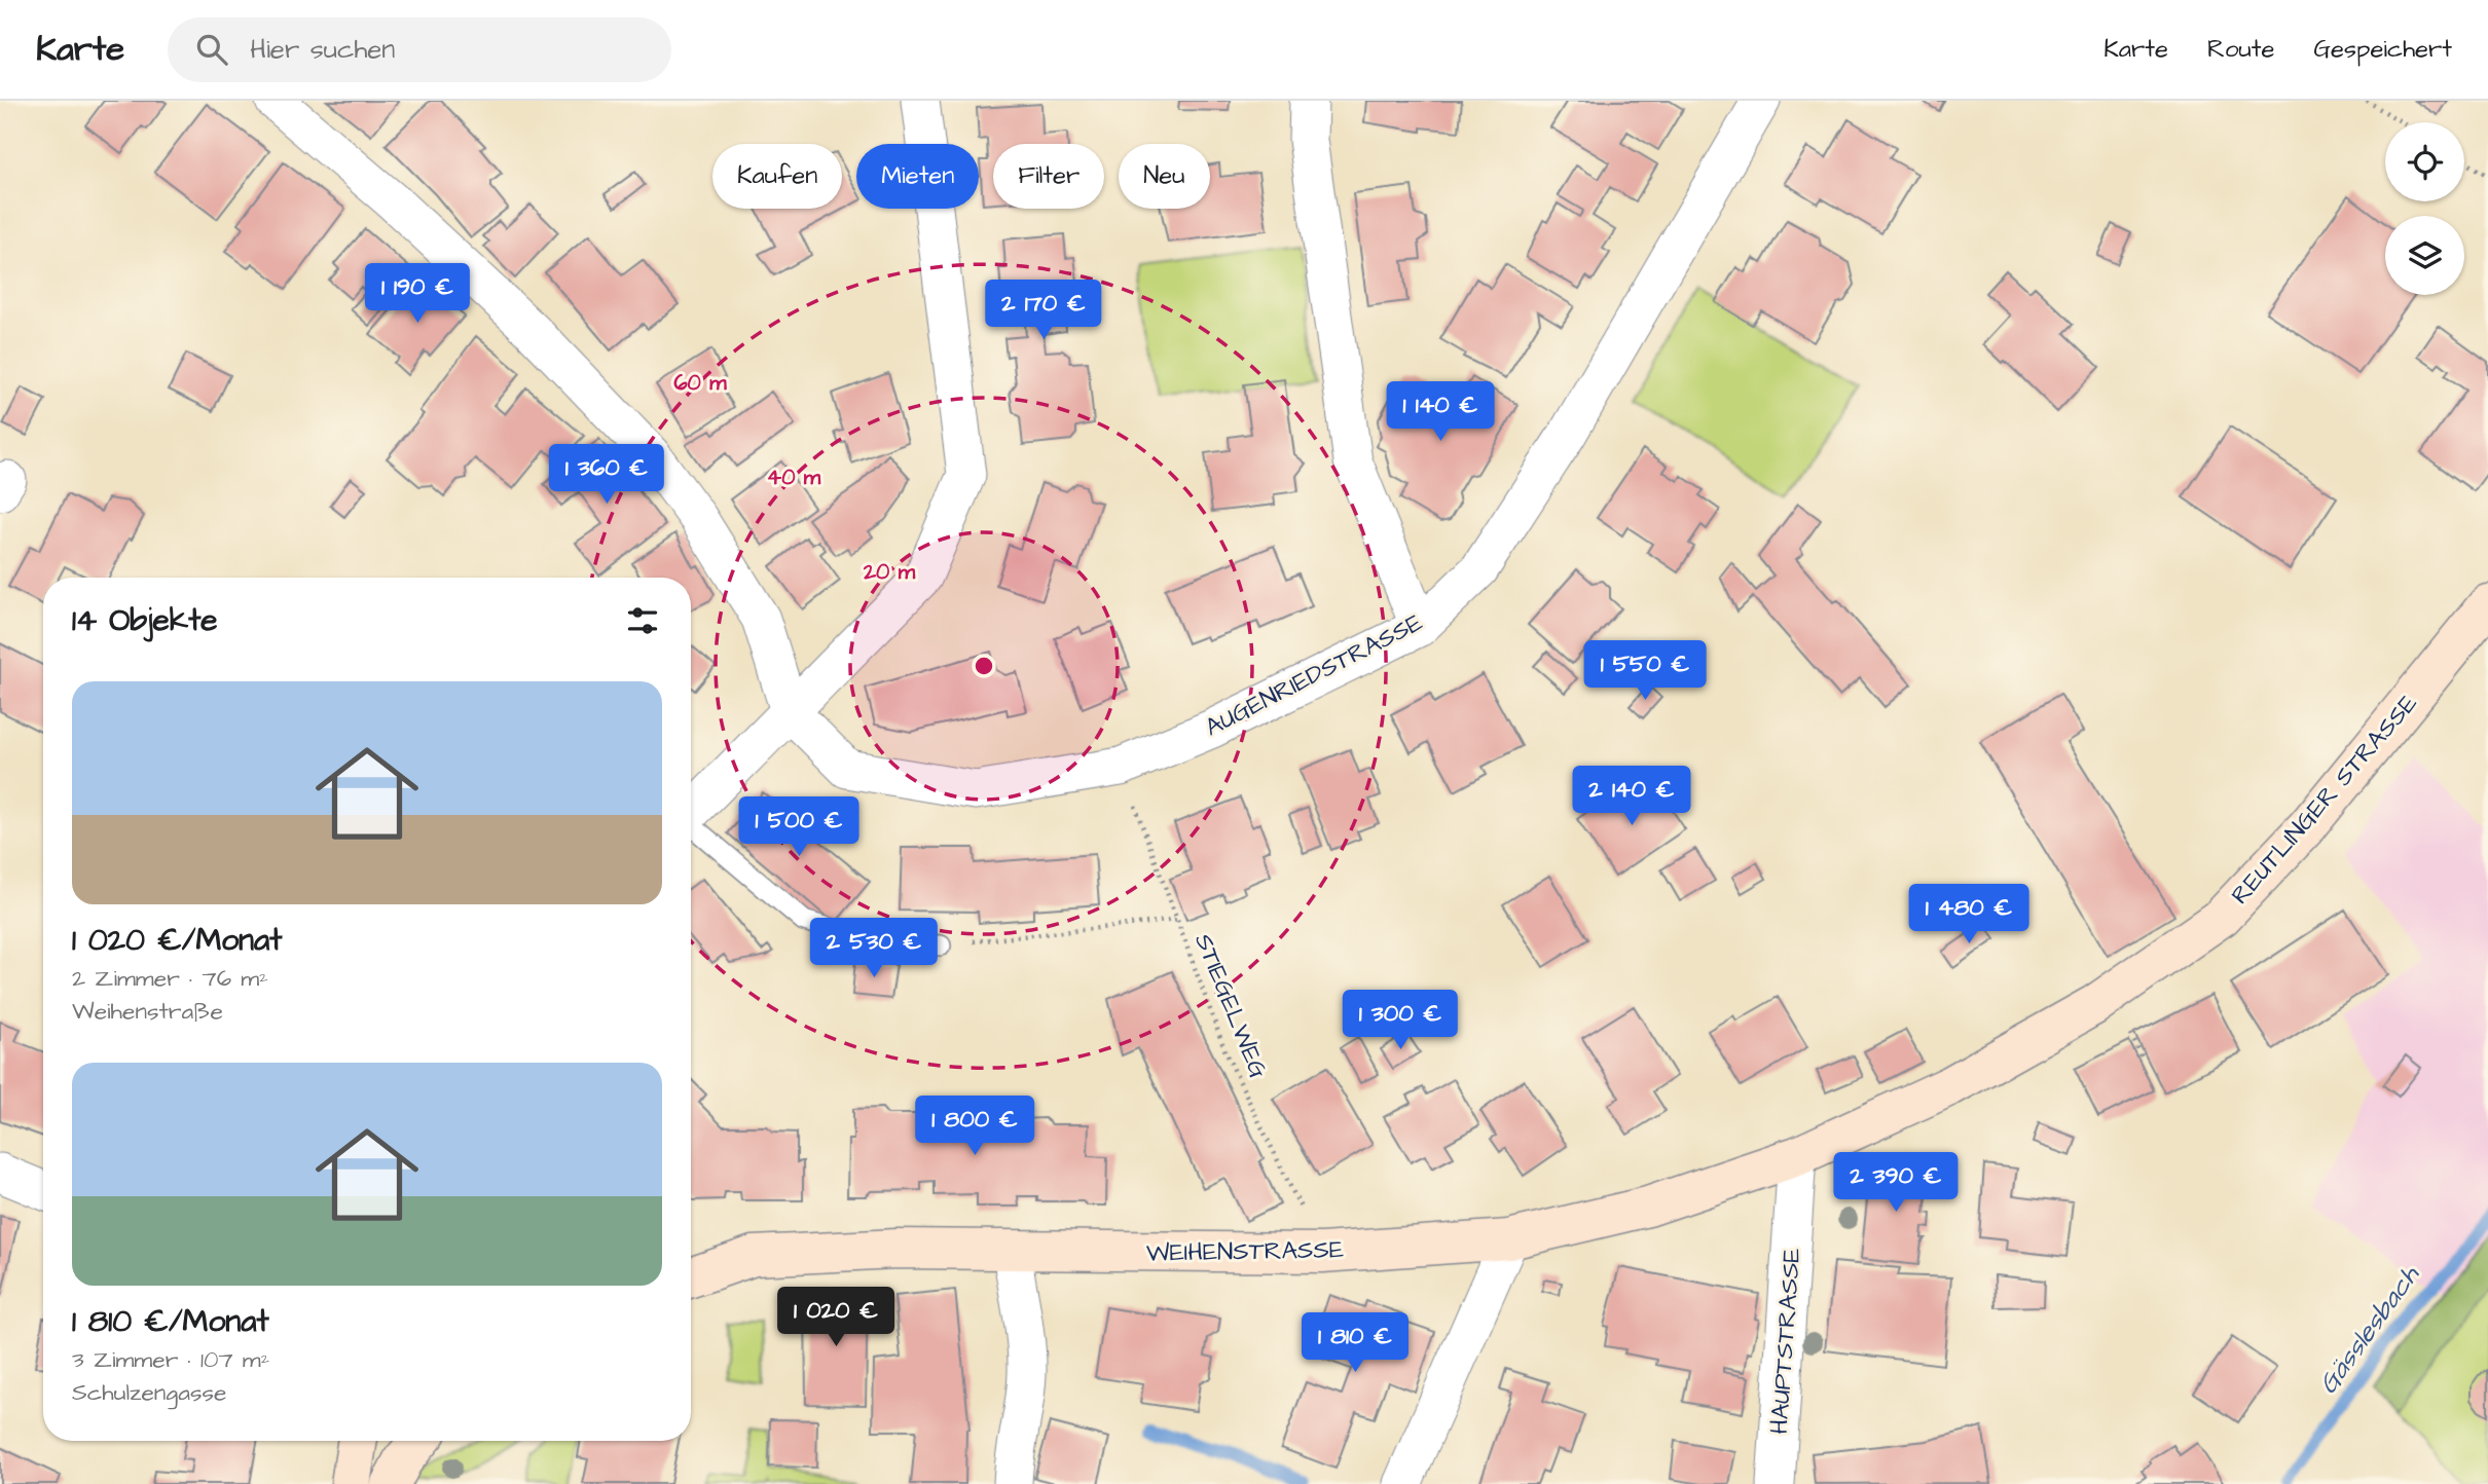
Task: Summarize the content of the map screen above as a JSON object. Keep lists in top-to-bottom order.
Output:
{
  "streets": {
    "main road": ["REUTLINGER STRASSE", "WEIHENSTRASSE"],
    "street": ["AUGENRIEDSTRASSE", "HAUPTSTRASSE"],
    "path": ["STIEGELWEG"]
  },
  "crossings": [
    ["AUGENRIEDSTRASSE", "STIEGELWEG"],
    ["REUTLINGER STRASSE", "WEIHENSTRASSE"],
    ["REUTLINGER STRASSE", "HAUPTSTRASSE"],
    ["STIEGELWEG", "WEIHENSTRASSE"],
    ["WEIHENSTRASSE", "HAUPTSTRASSE"]
  ],
  "water": ["Gässlesbach"],
  "page": {
    "header": "Karte",
    "search": "Hier suchen",
    "nav": ["Karte", "Route", "Gespeichert"],
    "chip": [
      "Kaufen",
      "Mieten",
      "Filter",
      "Neu"
    ],
    "price": [
      "1 190 €",
      "2 170 €",
      "1 140 €",
      "1 360 €",
      "1 550 €",
      "2 140 €",
      "1 500 €",
      "1 480 €",
      "2 530 €",
      "1 300 €",
      "1 800 €",
      "2 390 €",
      "1 020 €",
      "1 810 €"
    ],
    "heading": "14 Objekte",
    "list": [
      {
        "name": "1 020 €/Monat",
        "note": "2 Zimmer · 76 m² · Weihenstraße"
      },
      {
        "name": "1 810 €/Monat",
        "note": "3 Zimmer · 107 m² · Schulzengasse"
      }
    ]
  },
  "rings": ["60 m", "40 m", "20 m"]
}
